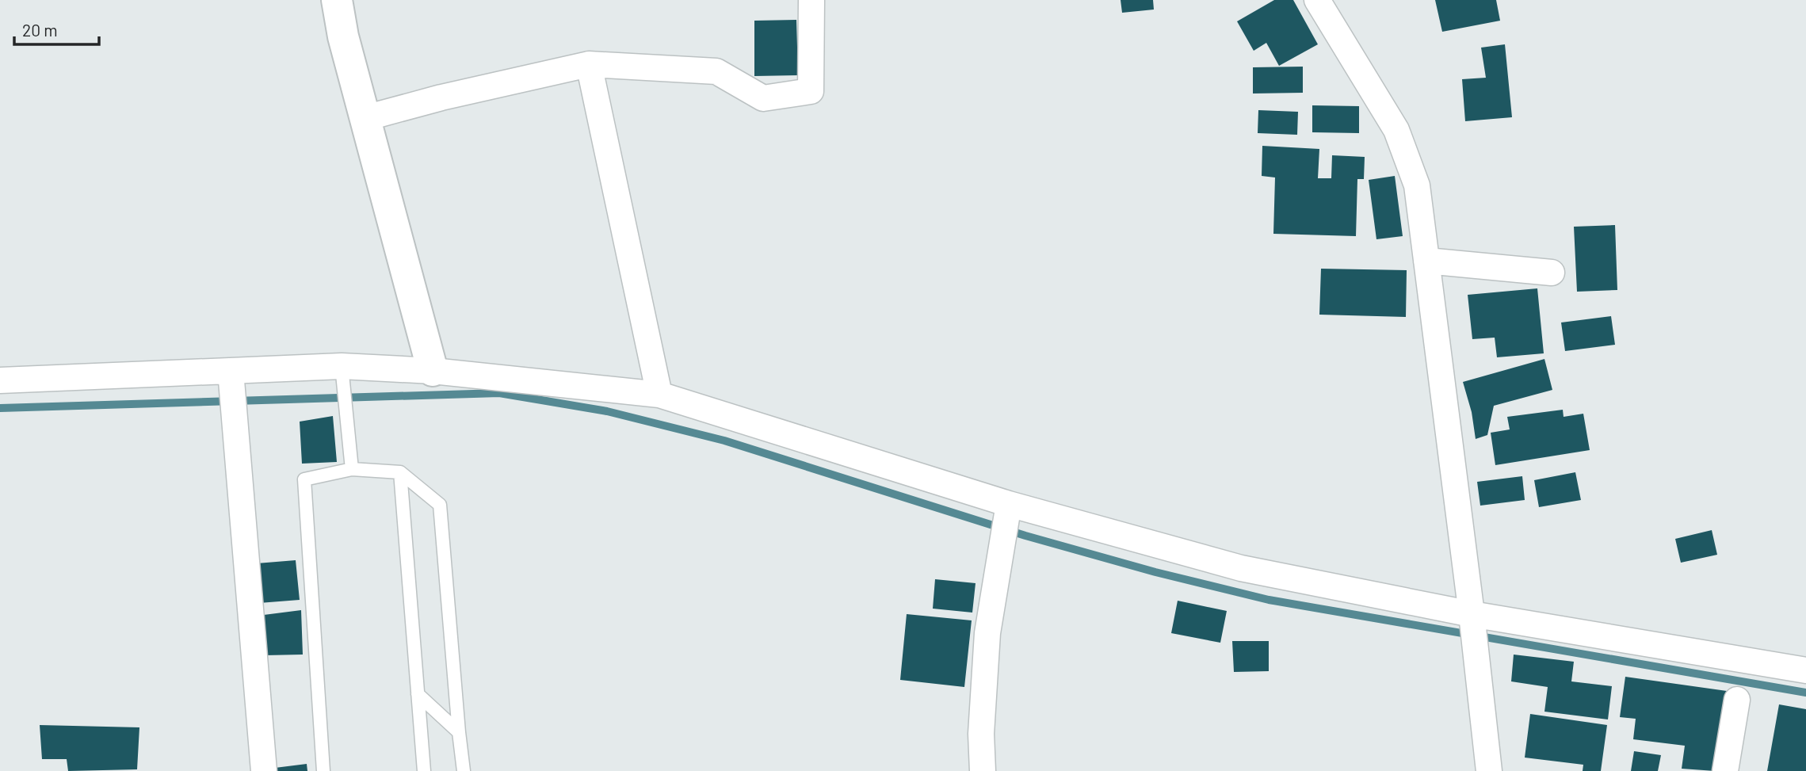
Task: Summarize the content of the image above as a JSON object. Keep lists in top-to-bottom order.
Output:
{
  "scale_bar": "20 m"
}
